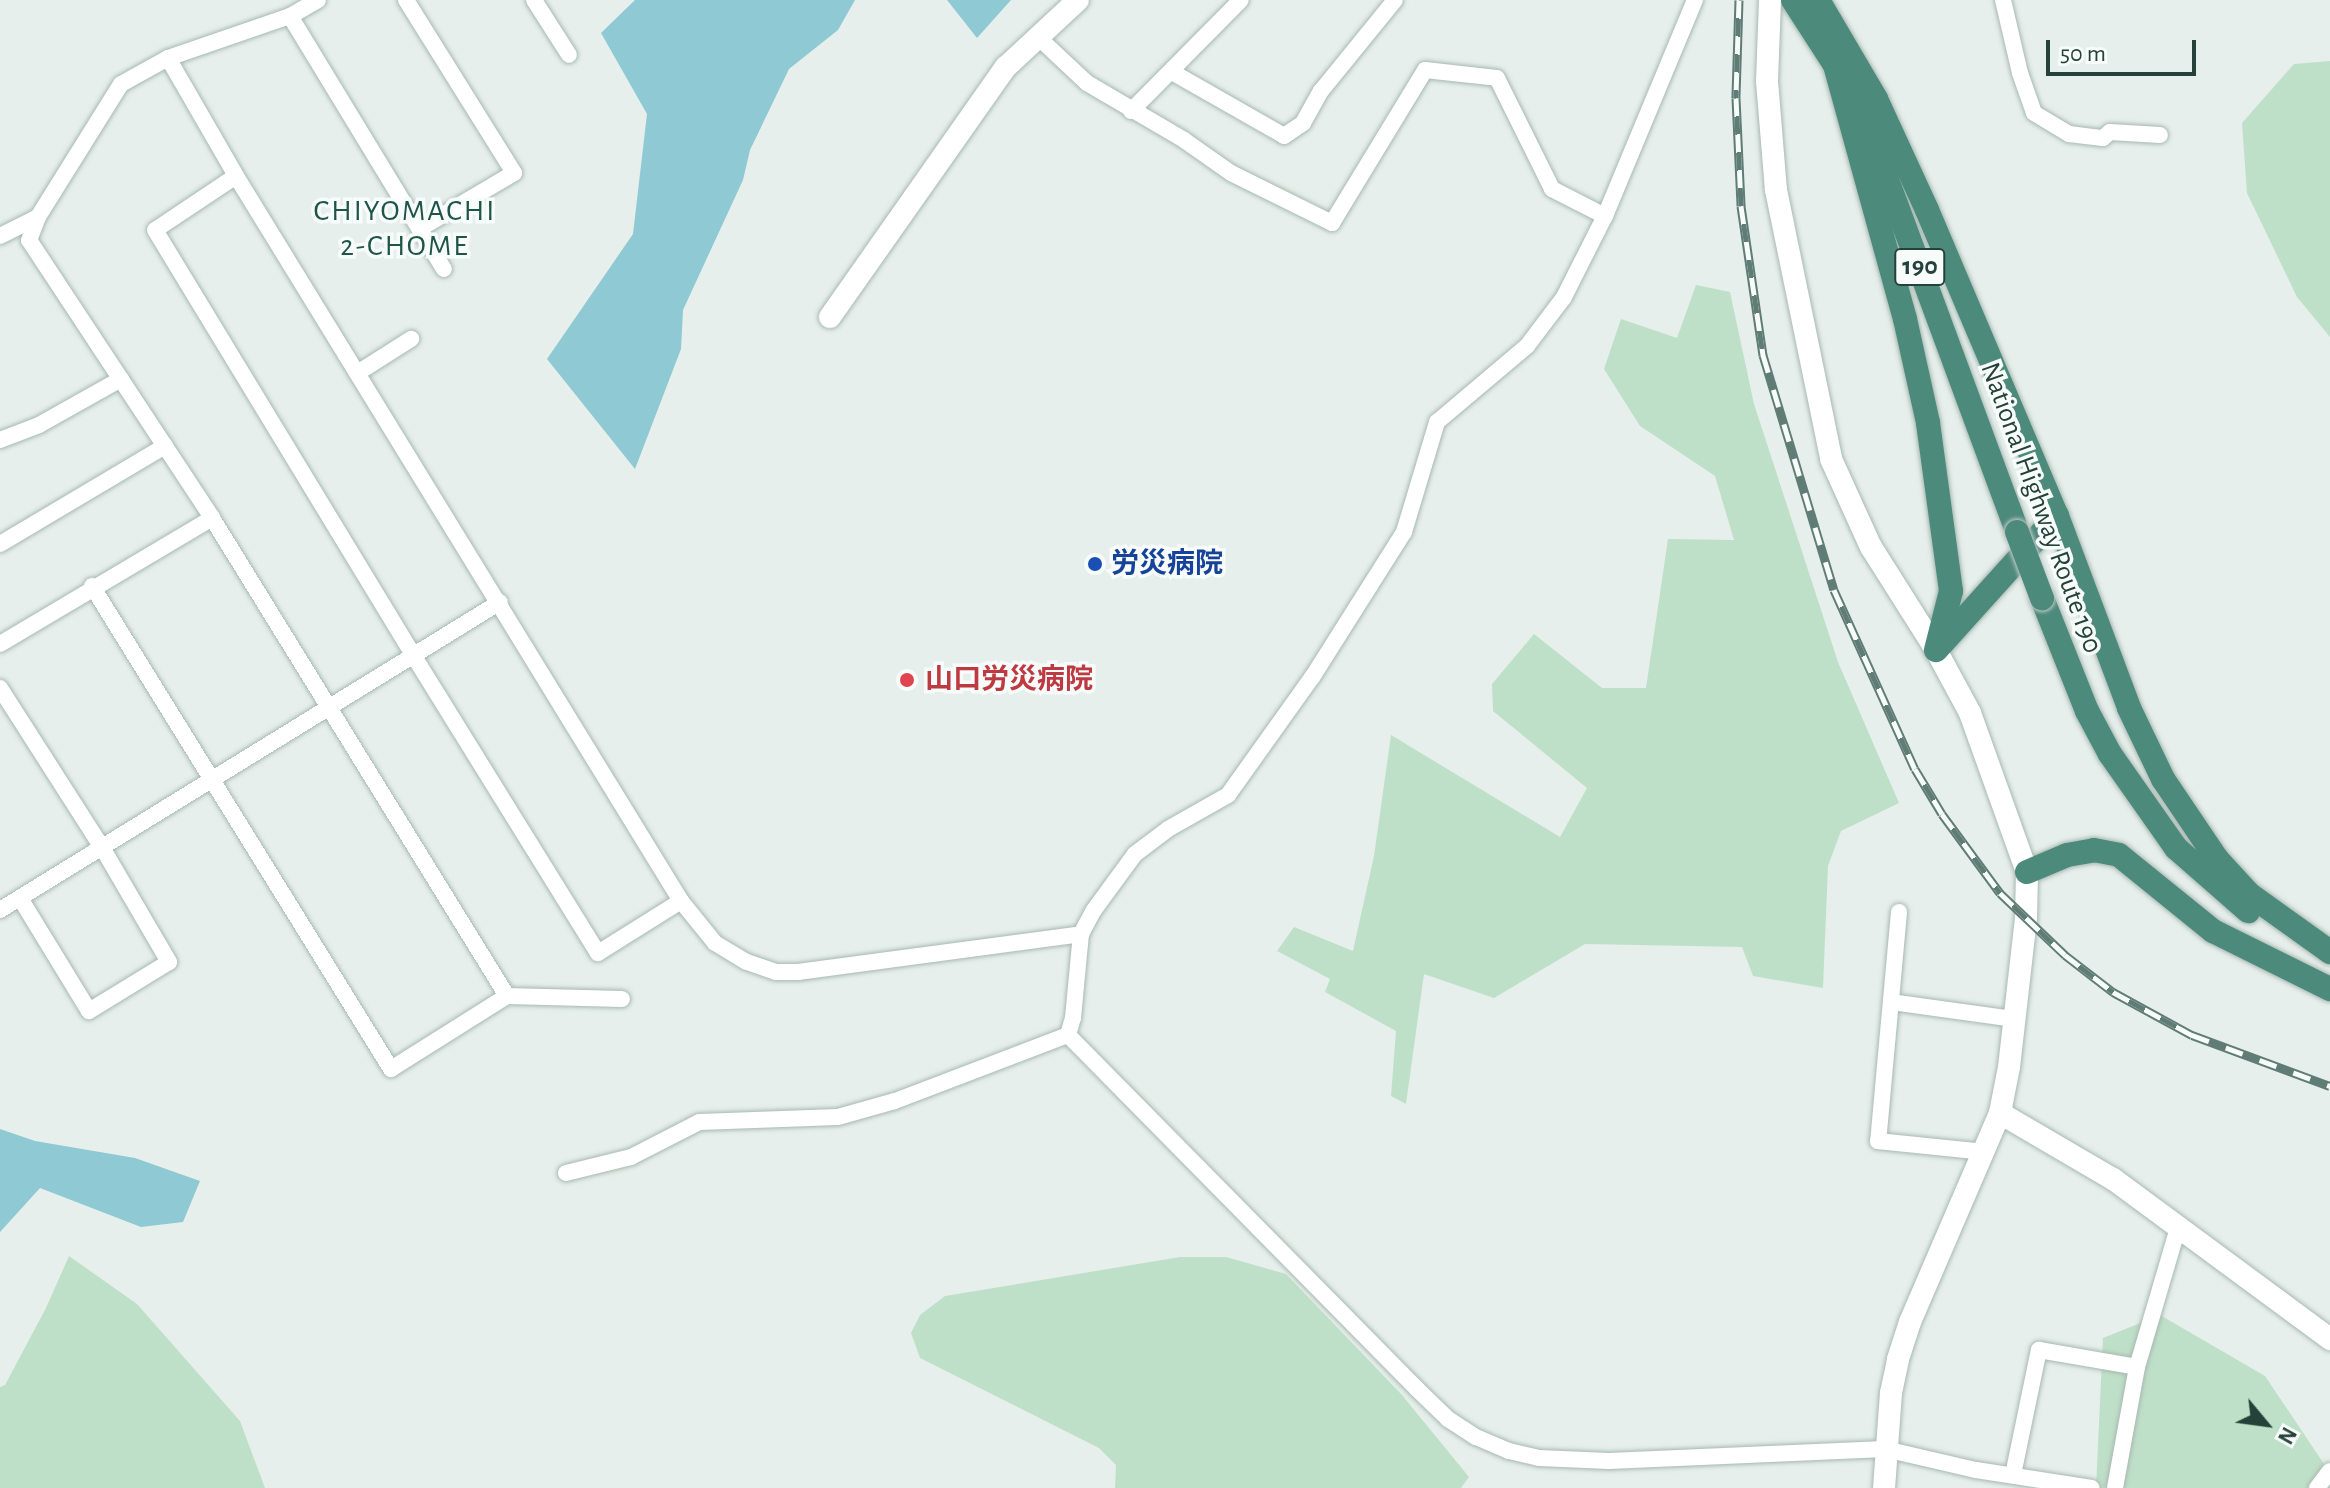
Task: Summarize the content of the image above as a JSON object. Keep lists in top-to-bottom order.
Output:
{
  "streets": {
    "highway": ["190", "National Highway Route 190"]
  },
  "districts": ["CHIYOMACHI 2-CHOME"],
  "places": ["労災病院", "山口労災病院"],
  "scale_bar": "50 m",
  "north": "bottom right"
}
